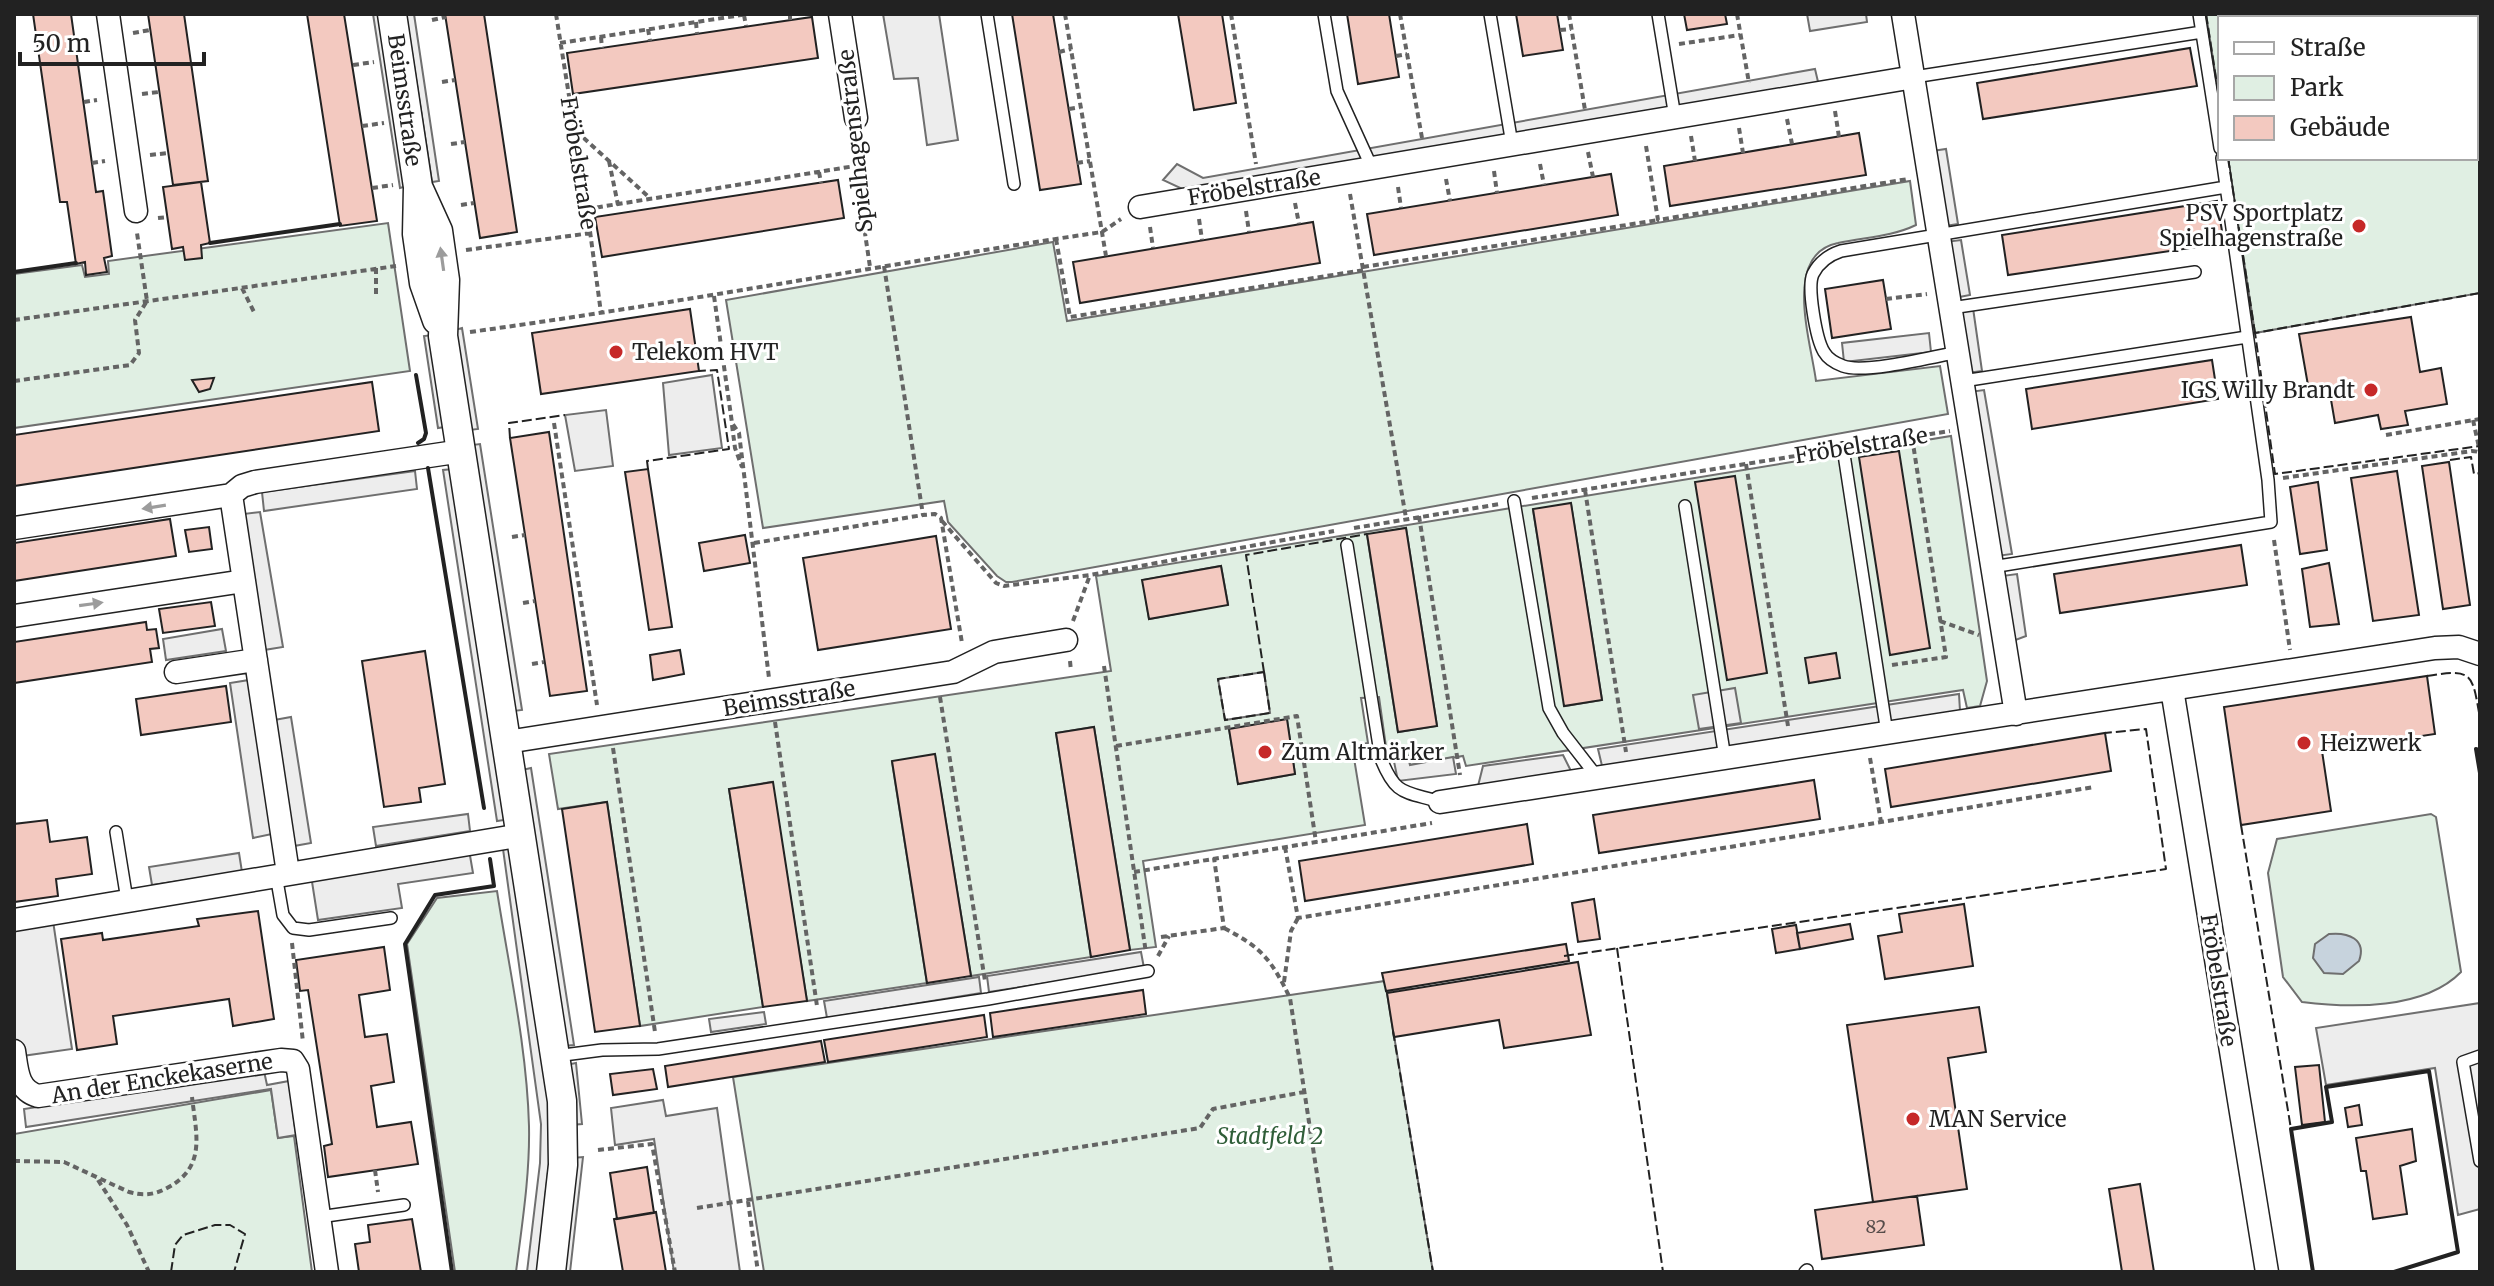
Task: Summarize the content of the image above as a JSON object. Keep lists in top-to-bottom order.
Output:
{
  "streets": {
    "street": [
      "Beimsstraße",
      "Spielhagenstraße",
      "Fröbelstraße",
      "An der Enckekaserne"
    ]
  },
  "parks": ["Stadtfeld 2"],
  "places": [
    "PSV Sportplatz Spielhagenstraße",
    "Telekom HVT",
    "IGS Willy Brandt",
    "Heizwerk",
    "Zum Altmärker",
    "MAN Service"
  ],
  "house_numbers": ["82"],
  "legend": ["Straße", "Park", "Gebäude"],
  "scale_bar": "50 m"
}
